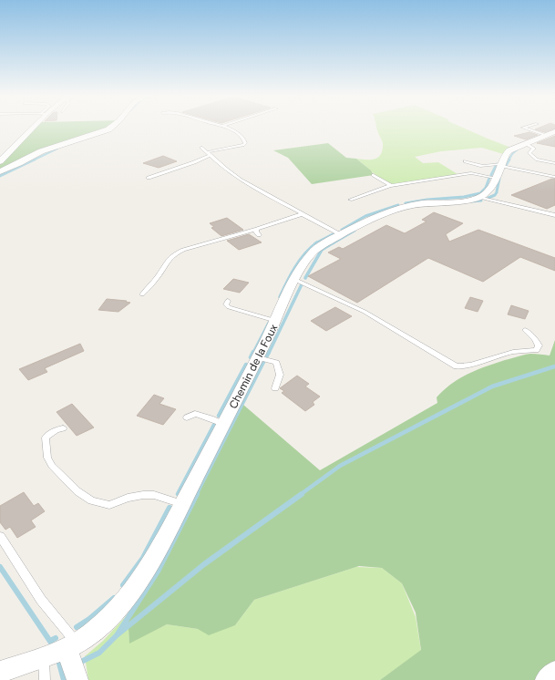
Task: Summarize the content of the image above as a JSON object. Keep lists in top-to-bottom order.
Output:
{
  "streets": {
    "street": ["Chemin de la Foux"]
  }
}
